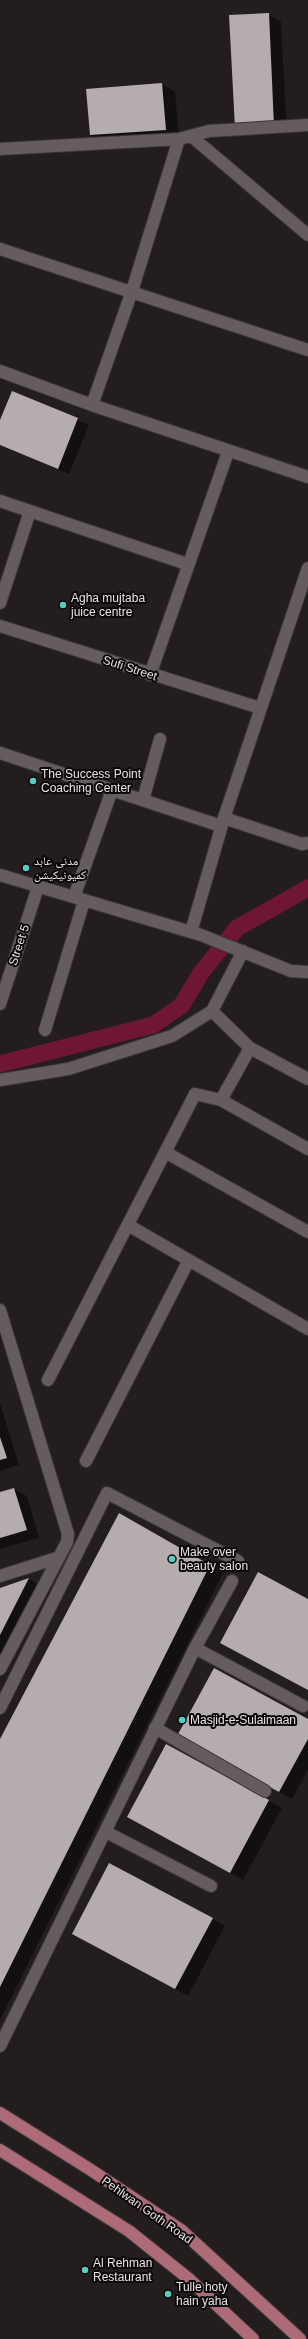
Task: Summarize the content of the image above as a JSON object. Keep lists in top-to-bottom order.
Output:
{
  "streets": {
    "main road": ["Pehlwan Goth Road"],
    "street": ["Sufi Street", "Street 5"]
  },
  "places": [
    "Agha mujtaba juice centre",
    "The Success Point Coaching Center",
    "مدنی عابد کمیونیکیشن",
    "Make over beauty salon",
    "Masjid-e-Sulaimaan",
    "Al Rehman Restaurant",
    "Tulle hoty hain yaha"
  ]
}
